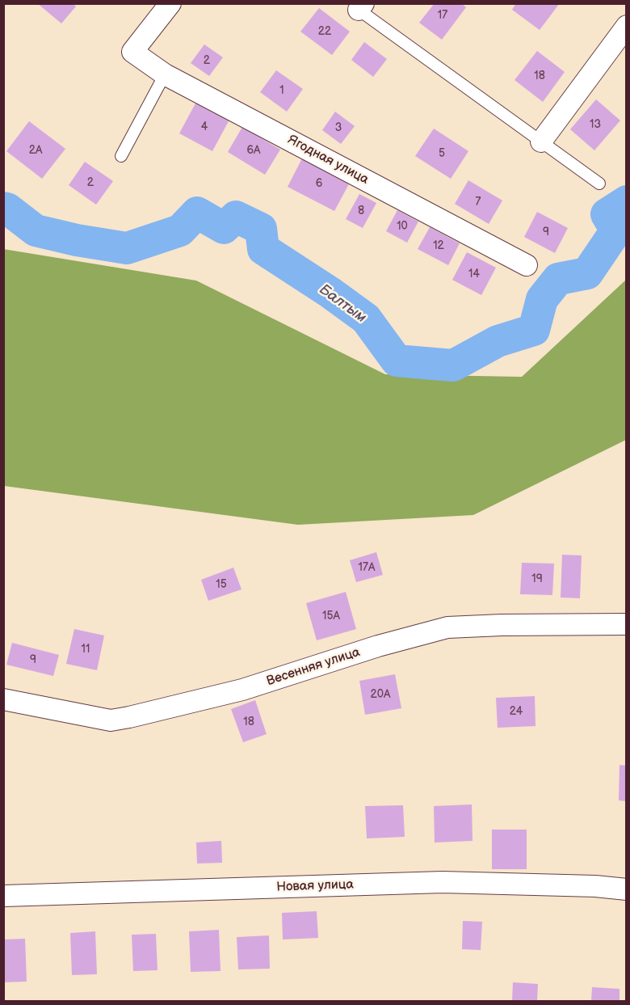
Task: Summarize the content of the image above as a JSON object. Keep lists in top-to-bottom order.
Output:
{
  "streets": {
    "street": ["Ягодная улица", "Весенняя улица", "Новая улица"]
  },
  "water": ["Балтым"],
  "house_numbers": [
    "17",
    "22",
    "2",
    "18",
    "1",
    "13",
    "4",
    "3",
    "2А",
    "6А",
    "5",
    "2",
    "6",
    "7",
    "8",
    "10",
    "9",
    "12",
    "14",
    "17А",
    "19",
    "15",
    "15А",
    "11",
    "9",
    "20А",
    "24",
    "18"
  ]
}
